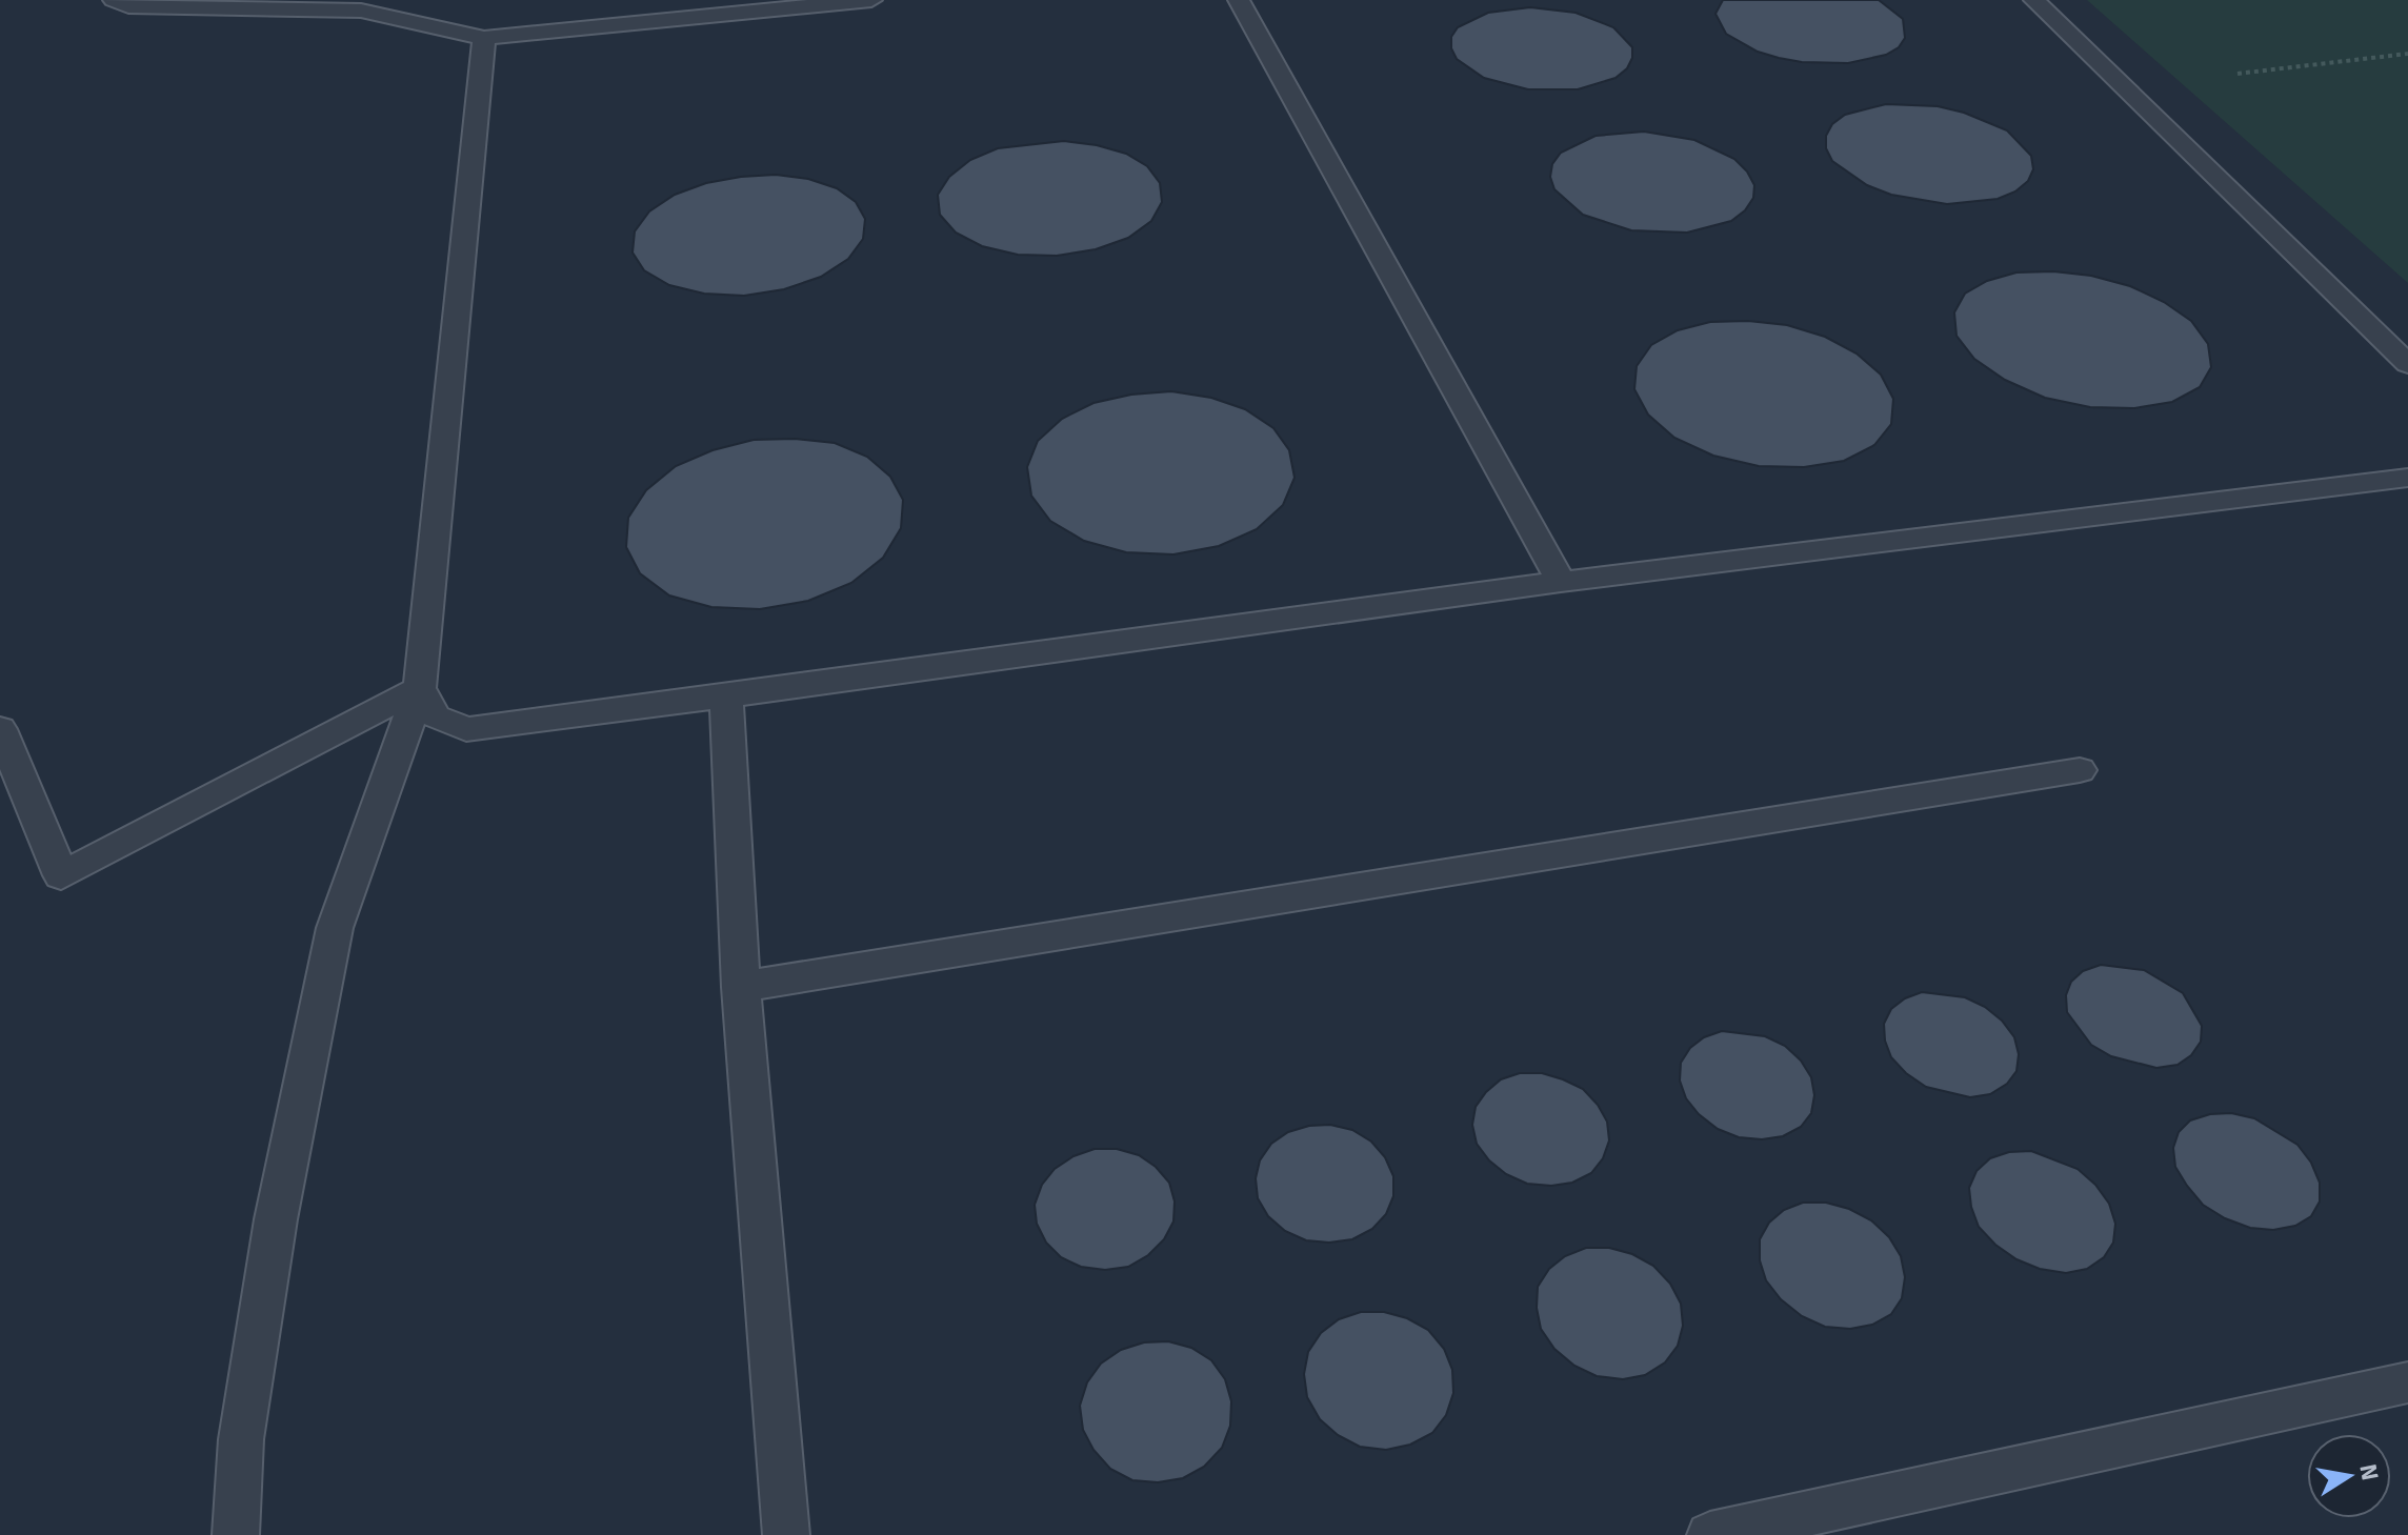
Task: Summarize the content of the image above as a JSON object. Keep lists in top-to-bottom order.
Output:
{
  "north": "right"
}
